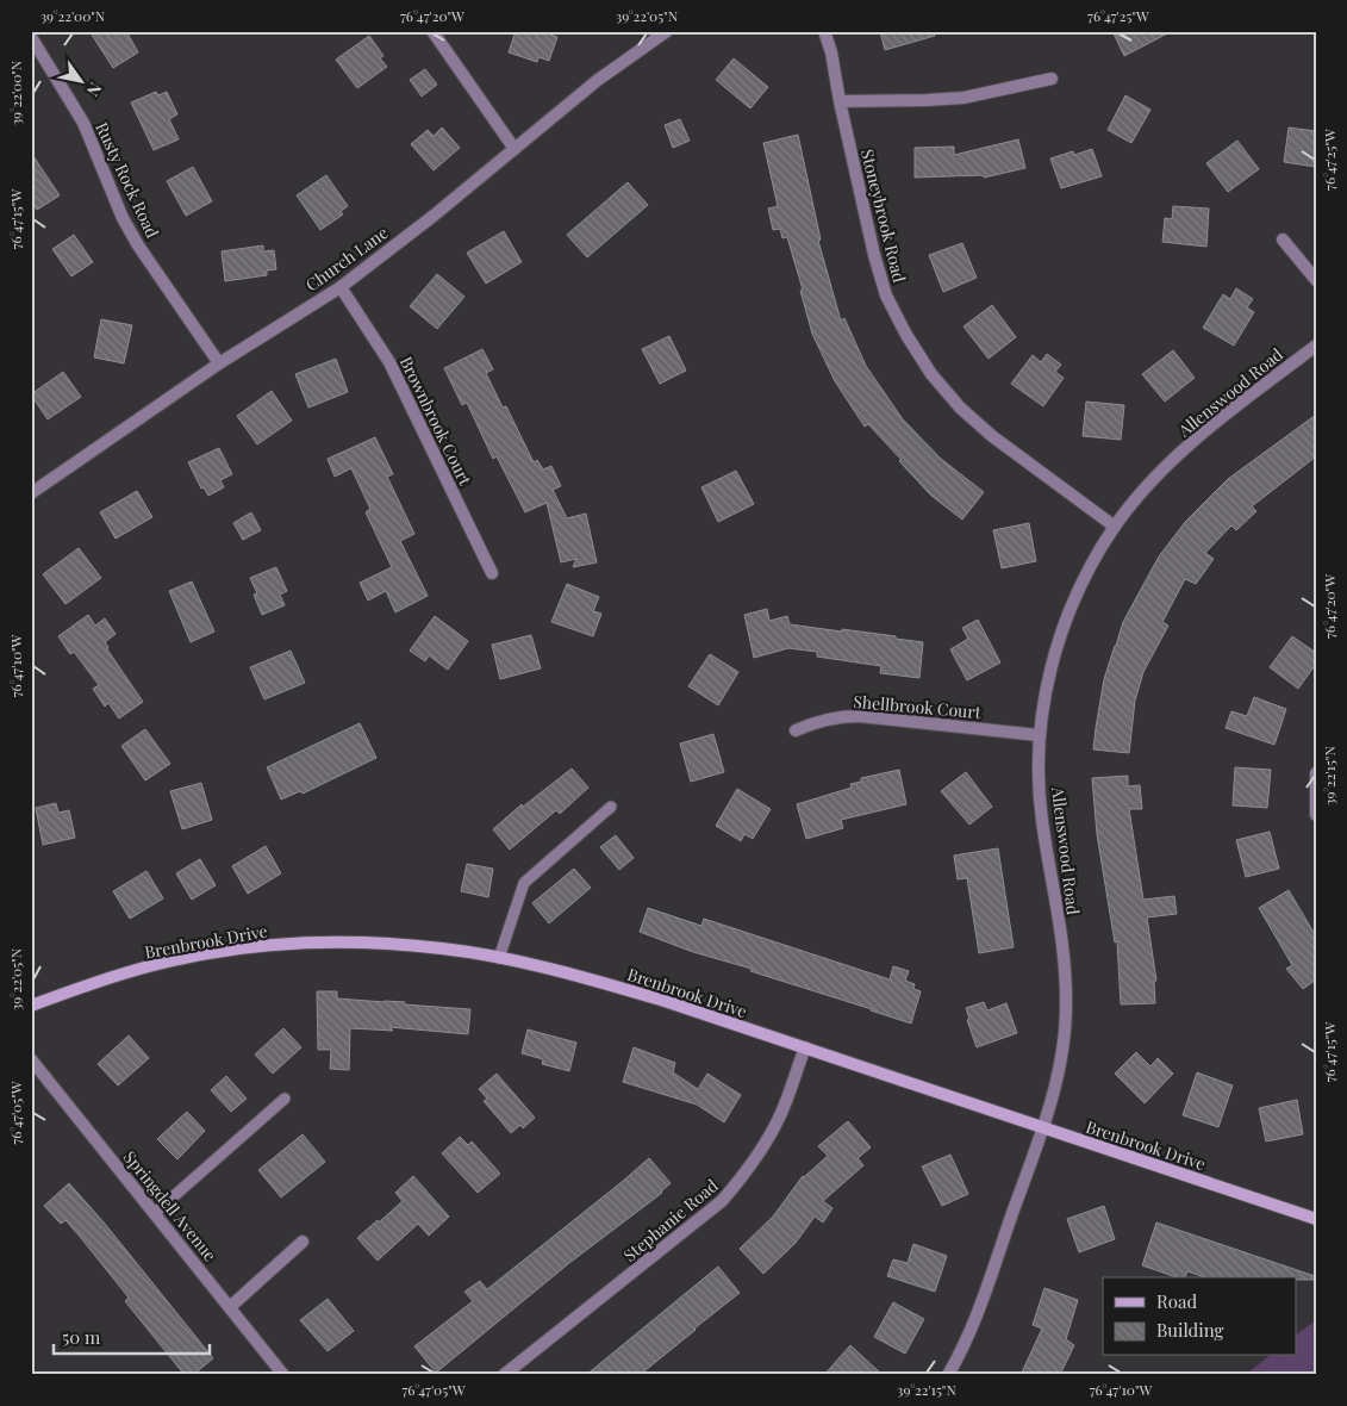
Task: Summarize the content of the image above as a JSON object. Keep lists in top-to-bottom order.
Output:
{
  "streets": {
    "main road": ["Brenbrook Drive"],
    "street": [
      "Rusty Rock Road",
      "Stoneybrook Road",
      "Church Lane",
      "Allenswood Road",
      "Brownbrook Court",
      "Shellbrook Court",
      "Springdell Avenue",
      "Stephanie Road"
    ]
  },
  "crossings": [
    ["Rusty Rock Road", "Church Lane"],
    ["Stoneybrook Road", "Allenswood Road"],
    ["Church Lane", "Brownbrook Court"],
    ["Allenswood Road", "Shellbrook Court"],
    ["Allenswood Road", "Brenbrook Drive"],
    ["Brenbrook Drive", "Stephanie Road"]
  ],
  "legend": ["Road", "Building"],
  "scale_bar": "50 m",
  "north": "bottom right",
  "coordinates": [
    "39°22'00\"N",
    "76°47'20\"W",
    "39°22'05\"N",
    "76°47'25\"W",
    "76°47'15\"W",
    "76°47'10\"W",
    "39°22'15\"N",
    "76°47'05\"W"
  ]
}
